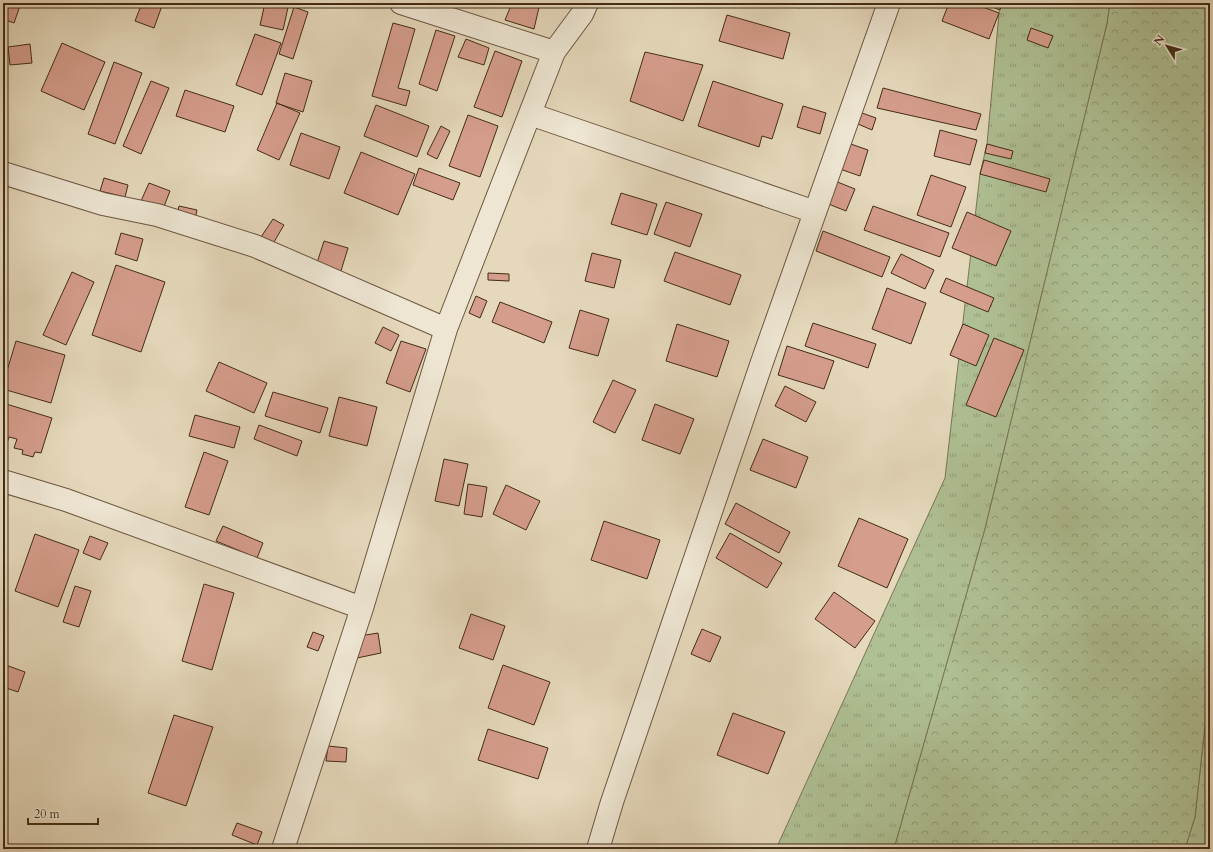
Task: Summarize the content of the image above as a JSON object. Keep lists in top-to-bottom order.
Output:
{
  "scale_bar": "20 m",
  "north": "top left"
}
